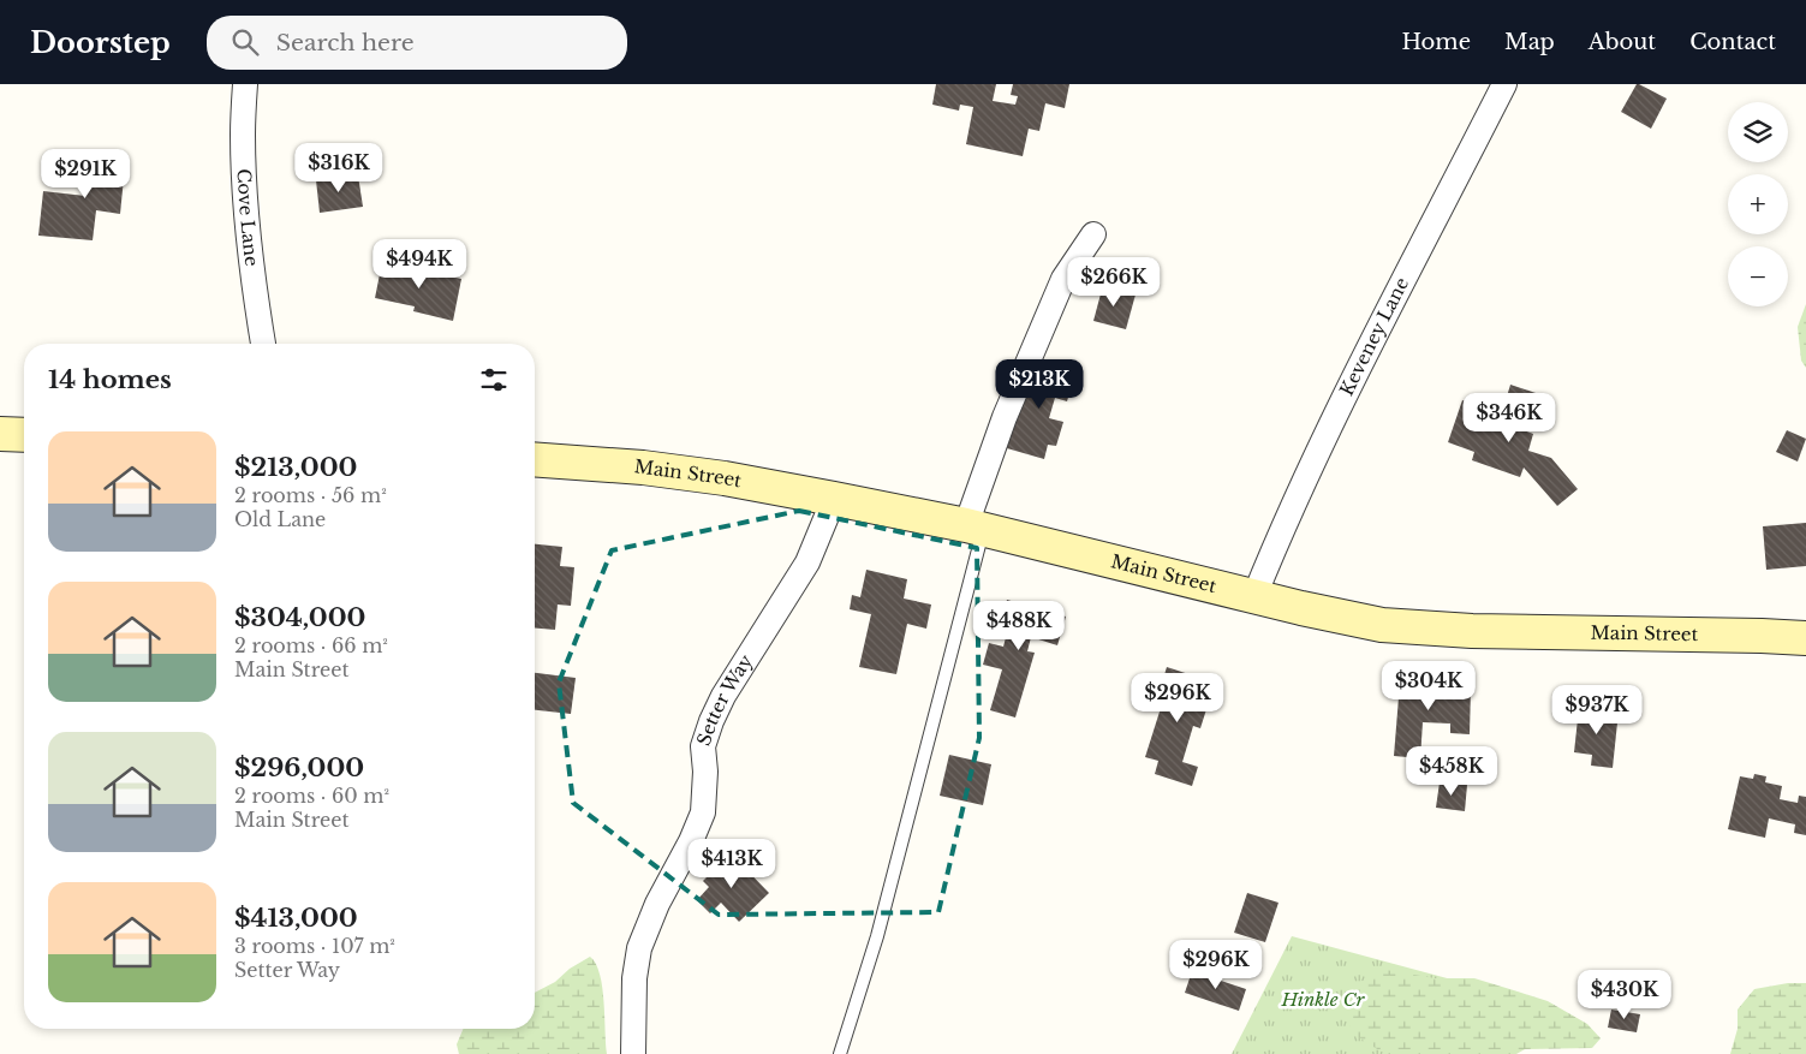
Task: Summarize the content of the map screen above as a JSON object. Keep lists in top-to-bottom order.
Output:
{
  "streets": {
    "main road": ["Main Street"],
    "street": ["Cove Lane", "Keveney Lane", "Setter Way"]
  },
  "crossings": [
    ["Keveney Lane", "Main Street"],
    ["Main Street", "Setter Way"]
  ],
  "parks": ["Hinkle Cr"],
  "page": {
    "header": "Doorstep",
    "search": "Search here",
    "nav": [
      "Home",
      "Map",
      "About",
      "Contact"
    ],
    "map_buttons": ["+", "−"],
    "price": [
      "$316K",
      "$291K",
      "$494K",
      "$266K",
      "$213K",
      "$346K",
      "$488K",
      "$304K",
      "$296K",
      "$937K",
      "$458K",
      "$413K",
      "$296K",
      "$430K"
    ],
    "heading": "14 homes",
    "list": [
      {
        "name": "$213,000",
        "note": "2 rooms · 56 m² · Old Lane"
      },
      {
        "name": "$304,000",
        "note": "2 rooms · 66 m² · Main Street"
      },
      {
        "name": "$296,000",
        "note": "2 rooms · 60 m² · Main Street"
      },
      {
        "name": "$413,000",
        "note": "3 rooms · 107 m² · Setter Way"
      }
    ]
  }
}
